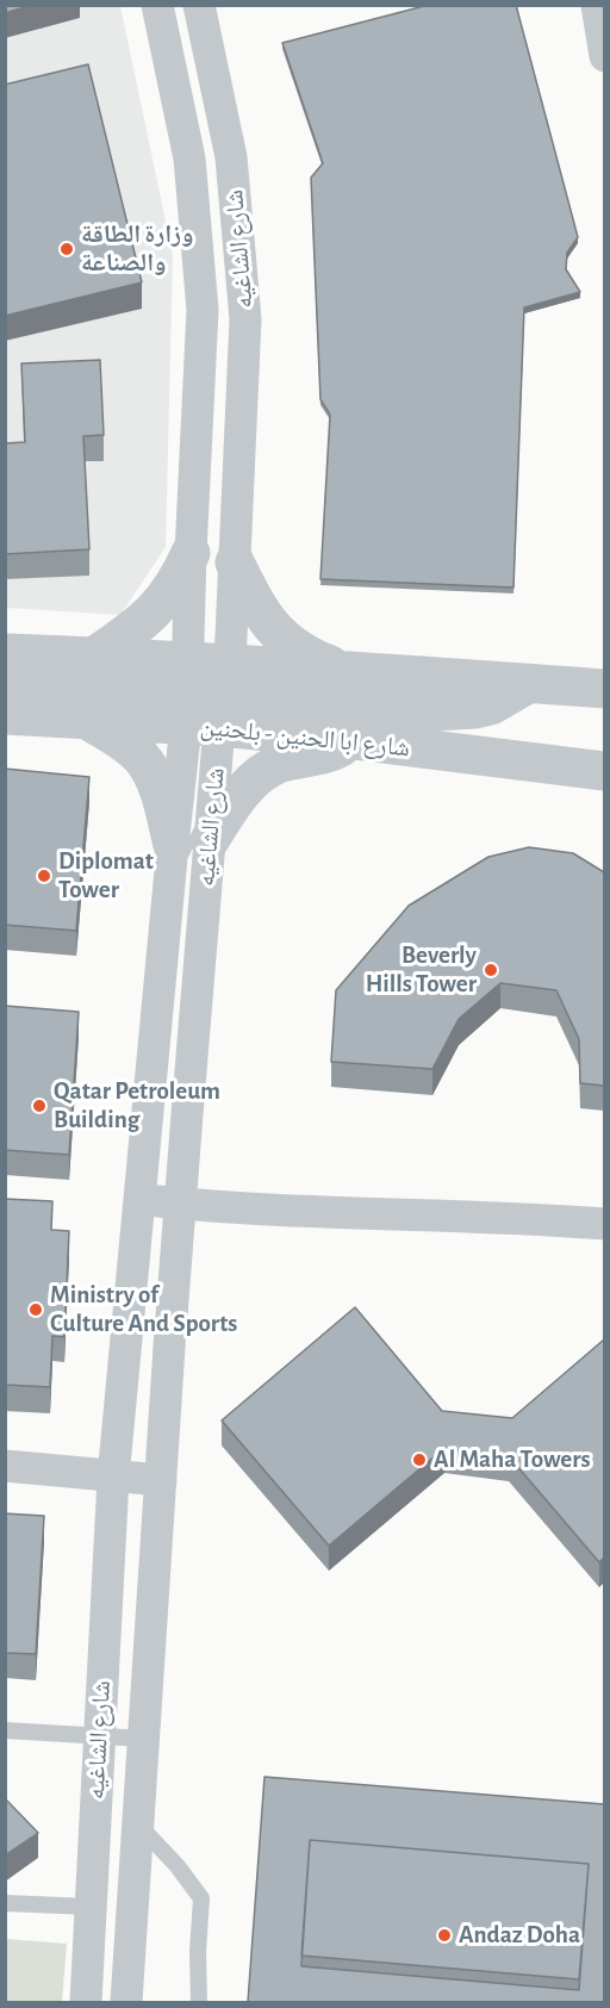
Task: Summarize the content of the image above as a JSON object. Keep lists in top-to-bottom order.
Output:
{
  "streets": {
    "street": ["شارع الشاغيه", "شارع ابا الحنين - بلحنين"]
  },
  "crossings": [
    ["شارع الشاغيه", "شارع ابا الحنين - بلحنين"]
  ],
  "places": [
    "وزارة الطاقة والصناعة",
    "Diplomat Tower",
    "Beverly Hills Tower",
    "Qatar Petroleum Building",
    "Ministry of Culture And Sports",
    "Al Maha Towers",
    "Andaz Doha"
  ]
}
